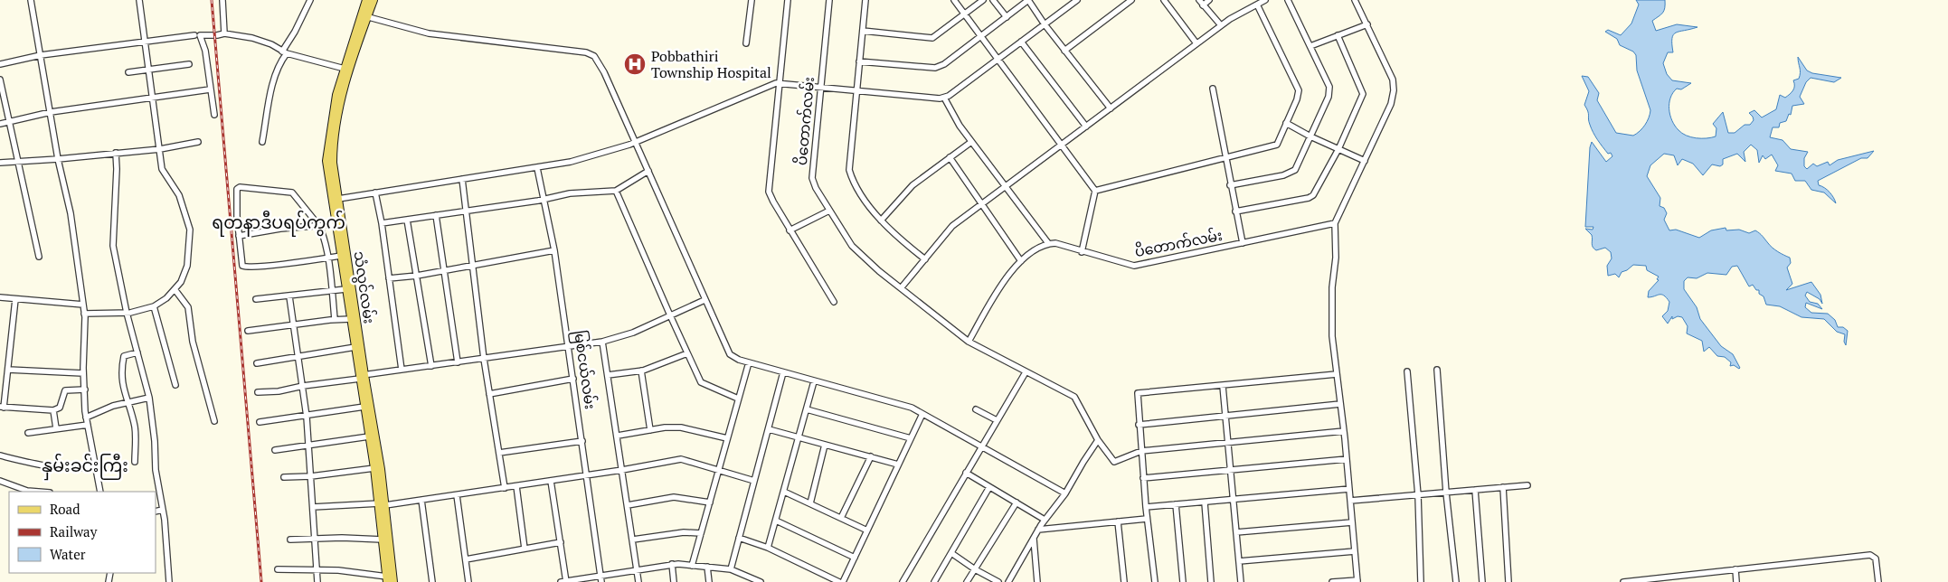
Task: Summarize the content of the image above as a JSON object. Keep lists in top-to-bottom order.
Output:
{
  "streets": {
    "main road": ["သံလွင်လမ်း"],
    "street": ["ပိတောက်လမ်း", "မြစ်ငယ်လမ်း"]
  },
  "districts": ["ရတနာဒီပရပ်ကွက်", "နှမ်းခင်းကြီး"],
  "places": {
    "hospital": ["Pobbathiri Township Hospital"]
  },
  "legend": ["Road", "Railway", "Water"]
}
